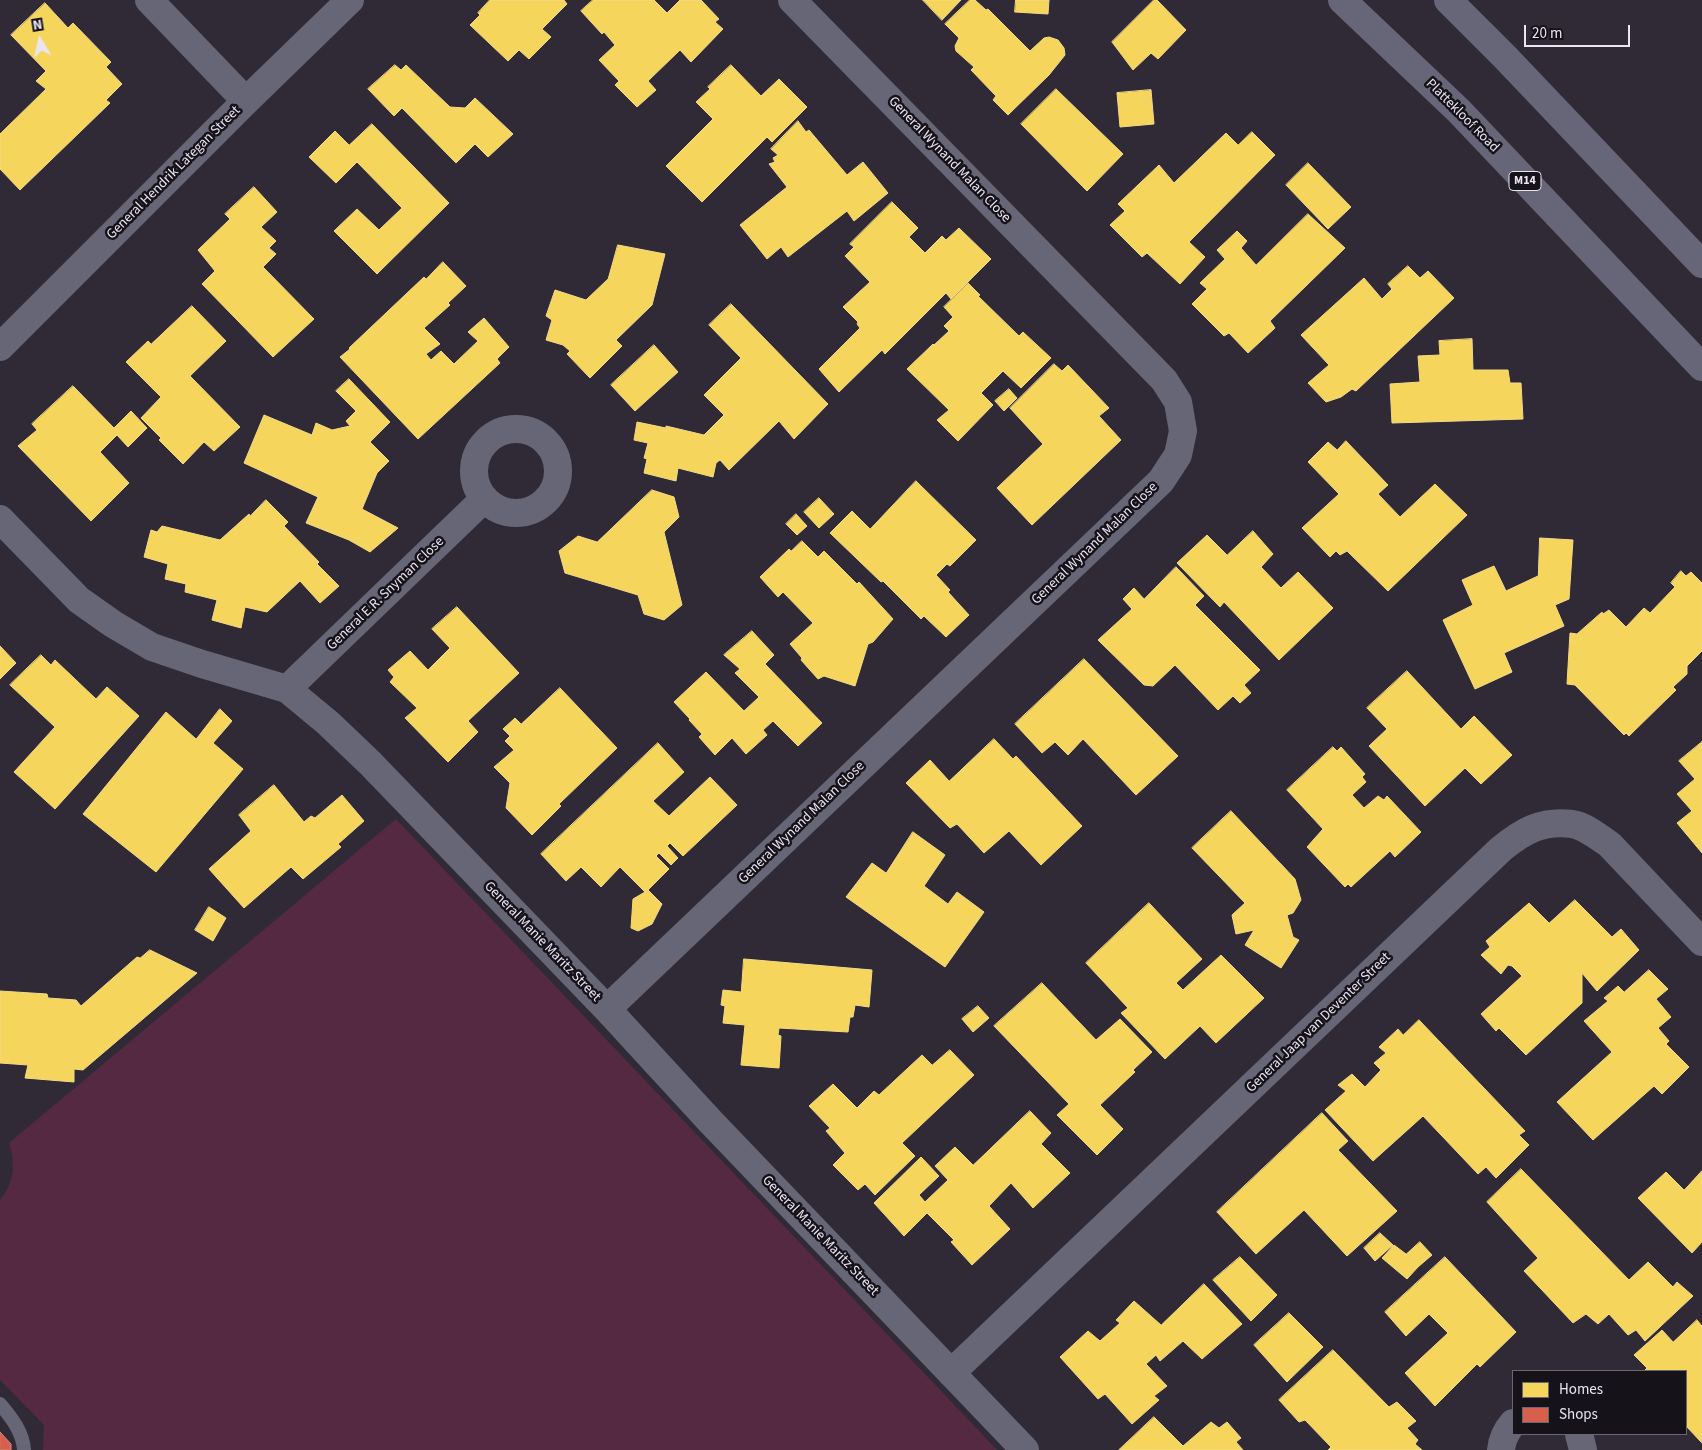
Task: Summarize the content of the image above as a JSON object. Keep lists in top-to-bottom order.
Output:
{
  "streets": {
    "main road": ["Plattekloof Road", "M14"],
    "street": [
      "General Wynand Malan Close",
      "General Hendrik Lategan Street",
      "General E.R. Snyman Close",
      "General Manie Maritz Street",
      "General Jaap van Deventer Street"
    ]
  },
  "crossings": [
    ["General Wynand Malan Close", "General Manie Maritz Street"],
    ["General E.R. Snyman Close", "General Manie Maritz Street"],
    ["General Manie Maritz Street", "General Jaap van Deventer Street"]
  ],
  "legend": ["Homes", "Shops"],
  "scale_bar": "20 m",
  "north": "top"
}
